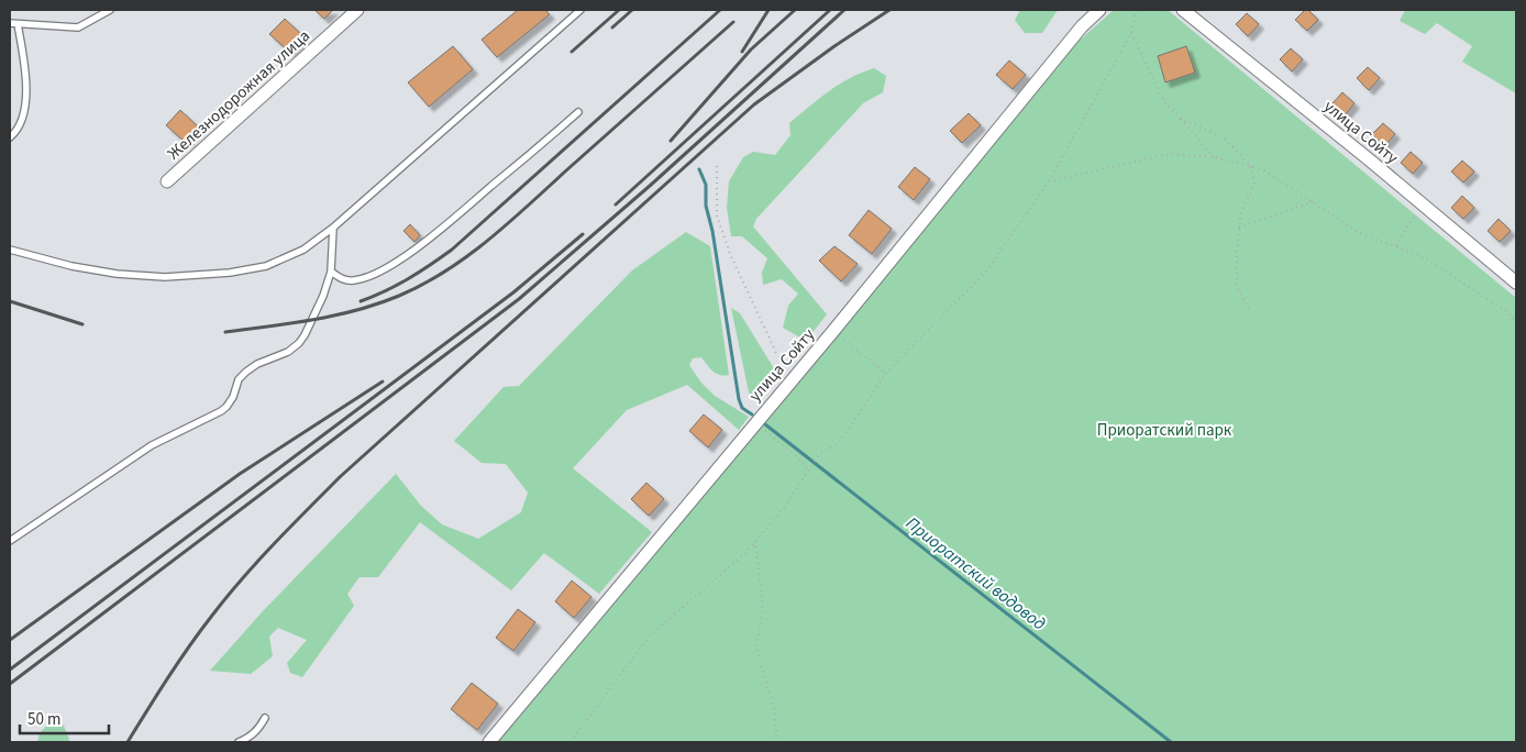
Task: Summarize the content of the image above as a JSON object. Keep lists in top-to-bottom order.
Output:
{
  "streets": {
    "street": ["Железнодорожная улица", "улица Сойту"]
  },
  "water": ["Приоратский водовод"],
  "parks": ["Приоратский парк"],
  "scale_bar": "50 m"
}
